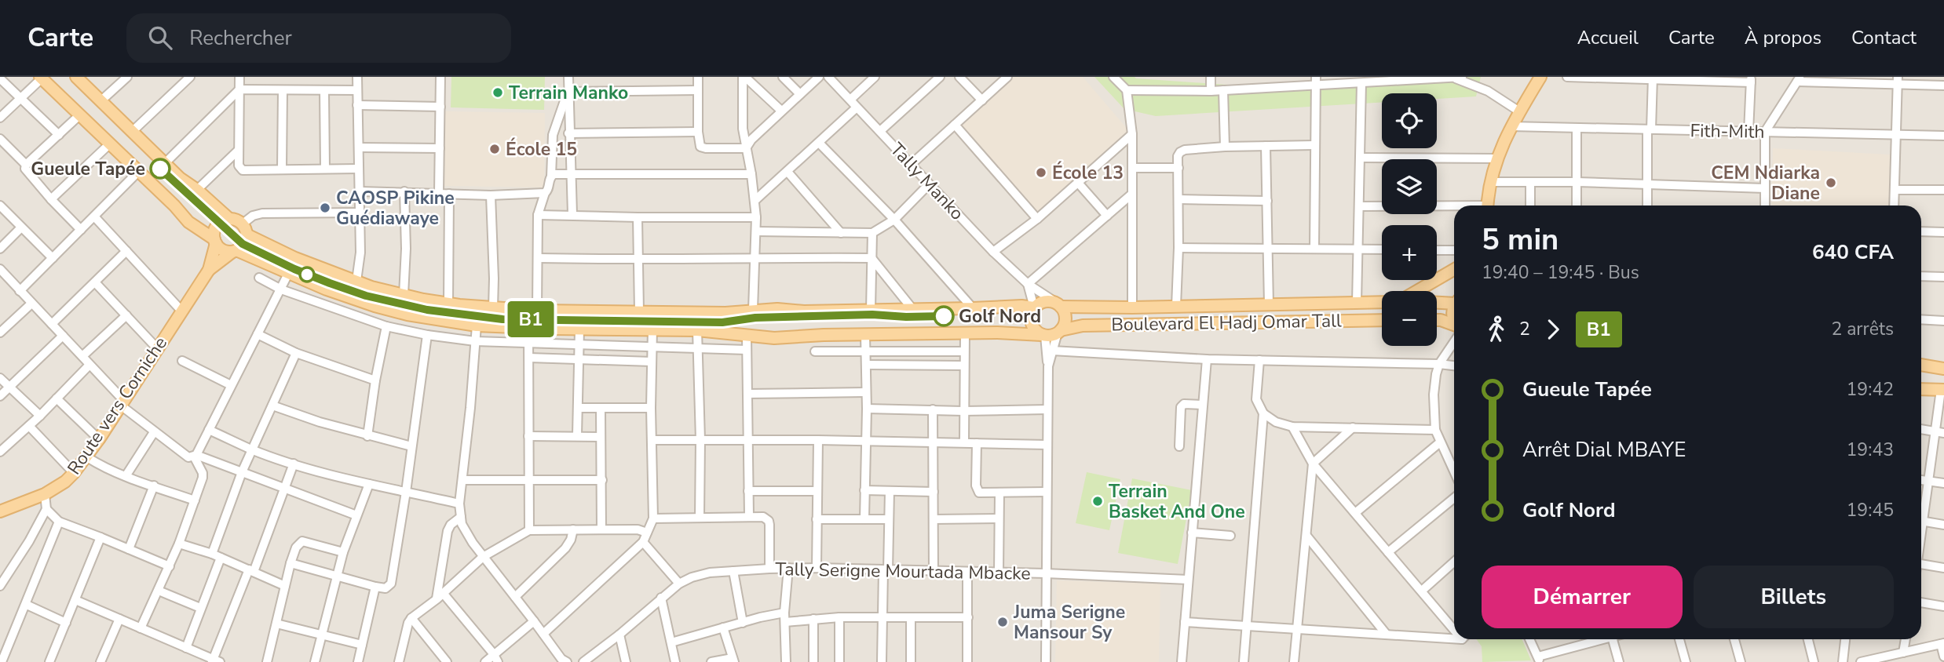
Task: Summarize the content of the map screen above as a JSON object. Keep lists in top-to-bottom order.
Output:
{
  "streets": {
    "main road": ["Boulevard El Hadj Omar Tall", "Route vers Corniche"],
    "street": ["Fith-Mith", "Tally Manko", "Tally Serigne Mourtada Mbacke"]
  },
  "crossings": [
    ["Tally Manko", "Boulevard El Hadj Omar Tall"],
    ["Tally Manko", "Tally Serigne Mourtada Mbacke"],
    ["Boulevard El Hadj Omar Tall", "Tally Serigne Mourtada Mbacke"]
  ],
  "places": [
    "Terrain Manko",
    "École 15",
    "Gueule Tapée",
    "École 13",
    "CEM Ndiarka Diane",
    "CAOSP Pikine Guédiawaye",
    "Golf Nord",
    "Terrain Basket And One",
    "Juma Serigne Mansour Sy"
  ],
  "lines": ["bus line B1"],
  "page": {
    "header": "Carte",
    "search": "Rechercher",
    "nav": [
      "Accueil",
      "Carte",
      "À propos",
      "Contact"
    ],
    "on_map": "B1",
    "map_buttons": ["+", "−"],
    "heading": ["5 min", "19:40 – 19:45 · Bus", "640 CFA"],
    "legs": ["2", "B1", "2 arrêts"],
    "list": [
      {
        "name": "Gueule Tapée",
        "value": "19:42"
      },
      {
        "name": "Arrêt Dial MBAYE",
        "value": "19:43"
      },
      {
        "name": "Golf Nord",
        "value": "19:45"
      }
    ],
    "buttons": ["Démarrer", "Billets"]
  }
}
